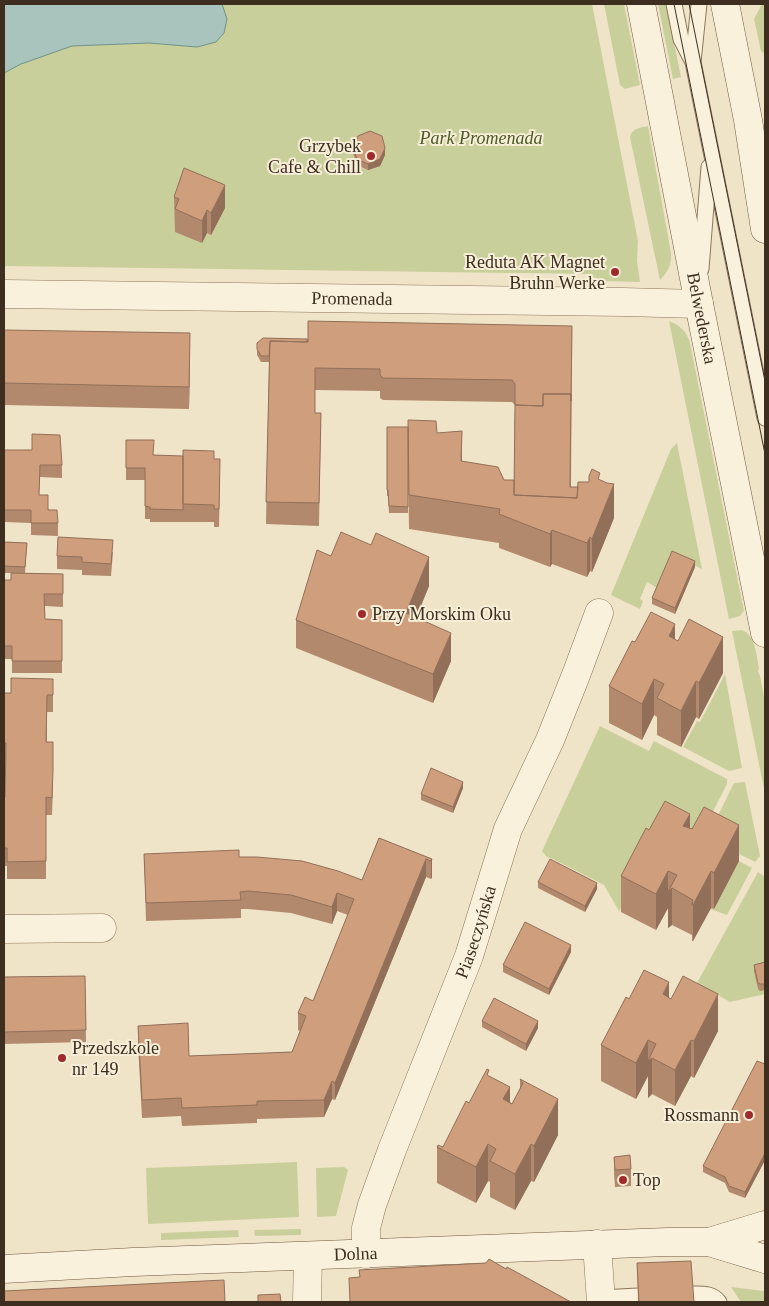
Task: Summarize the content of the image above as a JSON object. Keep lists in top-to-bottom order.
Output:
{
  "streets": {
    "street": [
      "Promenada",
      "Belwederska",
      "Piaseczyńska",
      "Dolna"
    ]
  },
  "crossings": [
    ["Promenada", "Belwederska"],
    ["Piaseczyńska", "Dolna"]
  ],
  "parks": ["Park Promenada"],
  "places": [
    "Grzybek Cafe & Chill",
    "Reduta AK Magnet Bruhn Werke",
    "Przy Morskim Oku",
    "Przedszkole nr 149",
    "Rossmann",
    "Top"
  ]
}
